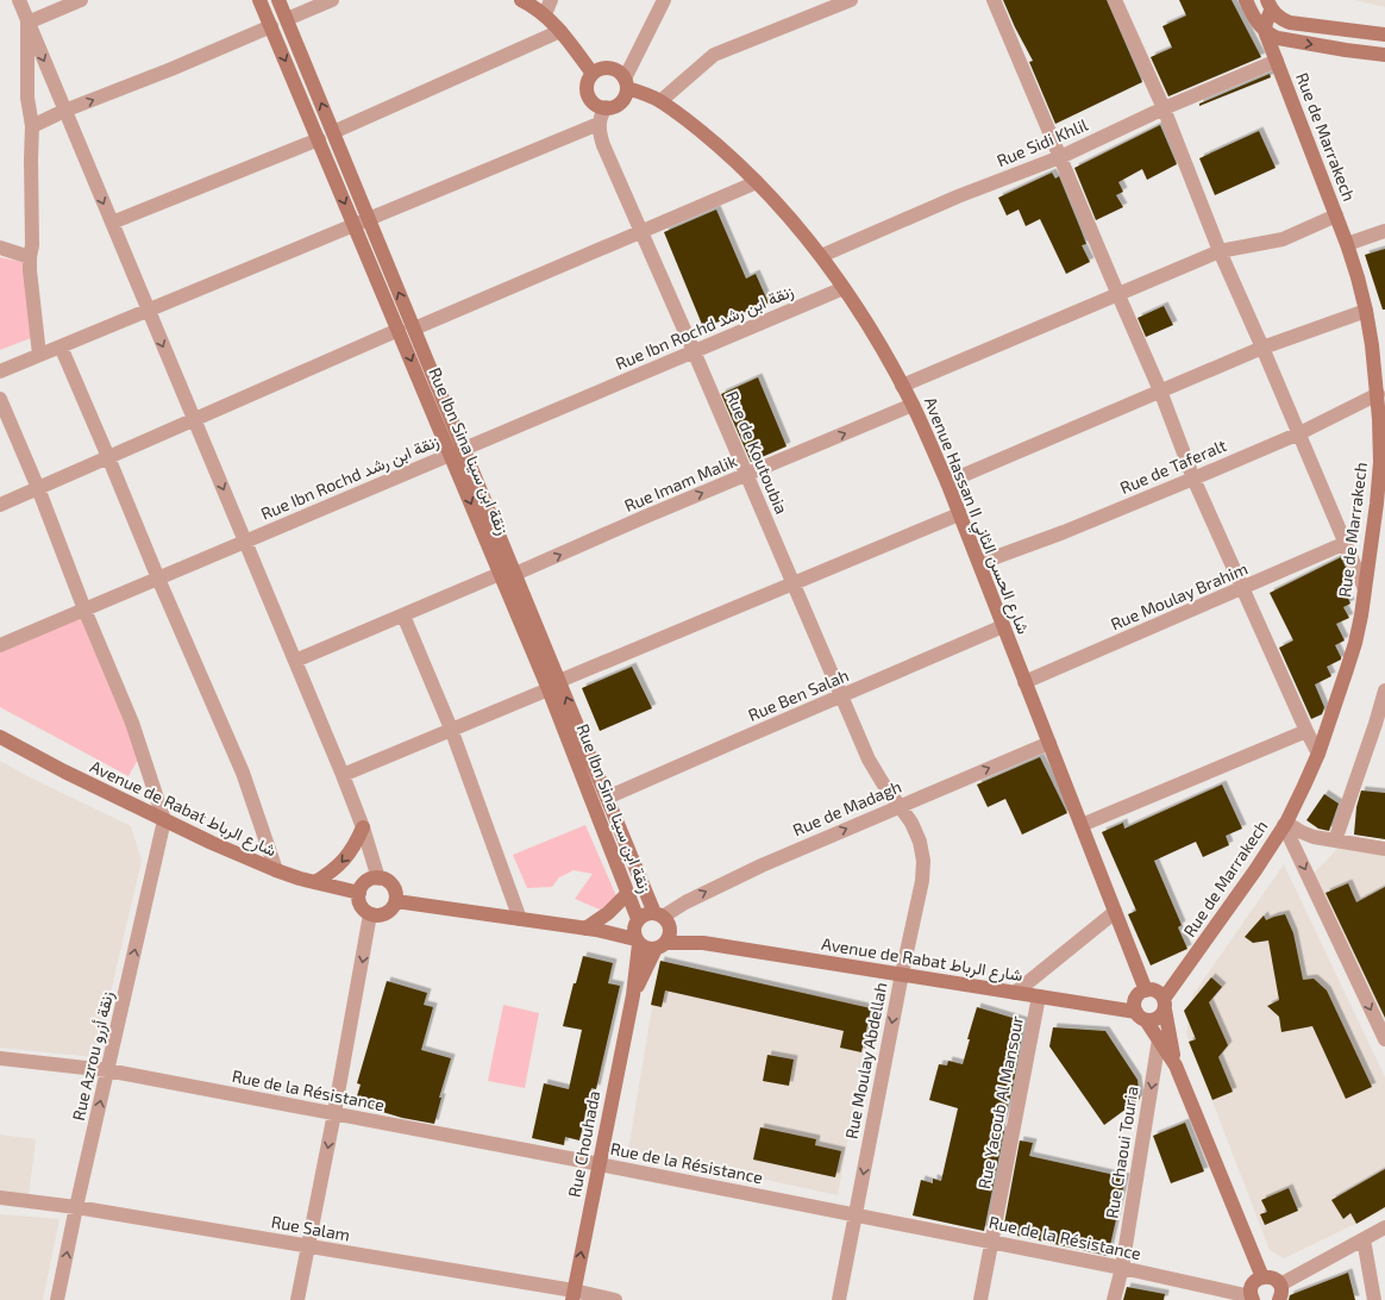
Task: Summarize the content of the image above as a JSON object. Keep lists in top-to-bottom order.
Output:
{
  "streets": {
    "street": [
      "Rue de Marrakech",
      "Rue Sidi Khlil",
      "Rue Ibn Rochd زنقة ابن رشد",
      "Rue Ibn Sina زنقة ابن سينا",
      "Rue de Koutoubia",
      "Rue de Taferalt",
      "Rue Imam Malik",
      "Avenue Hassan II شارع الحسن الثاني",
      "Rue Moulay Brahim",
      "Rue Ben Salah",
      "Avenue de Rabat شارع الرباط",
      "Rue de Madagh",
      "Rue Azrou زنقة أزرو",
      "Rue Moulay Abdellah",
      "Rue de la Résistance",
      "Rue Yacoub Al Mansour",
      "Rue Chouhada",
      "Rue Chaoui Touria",
      "Rue Salam"
    ]
  },
  "crossings": [
    ["Rue de Marrakech", "Rue Sidi Khlil"],
    ["Rue de Marrakech", "Rue de Taferalt"],
    ["Rue de Marrakech", "Avenue Hassan II شارع الحسن الثاني"],
    ["Rue de Marrakech", "Avenue de Rabat شارع الرباط"],
    ["Rue Sidi Khlil", "Avenue Hassan II شارع الحسن الثاني"],
    ["Rue Ibn Rochd زنقة ابن رشد", "Rue Ibn Sina زنقة ابن سينا"],
    ["Rue Ibn Rochd زنقة ابن رشد", "Rue de Koutoubia"],
    ["Rue Ibn Rochd زنقة ابن رشد", "Avenue Hassan II شارع الحسن الثاني"],
    ["Rue Ibn Sina زنقة ابن سينا", "Rue Imam Malik"],
    ["Rue Ibn Sina زنقة ابن سينا", "Rue Ben Salah"],
    ["Rue Ibn Sina زنقة ابن سينا", "Avenue de Rabat شارع الرباط"],
    ["Rue Ibn Sina زنقة ابن سينا", "Rue de Madagh"],
    ["Rue Ibn Sina زنقة ابن سينا", "Rue Chouhada"],
    ["Rue de Koutoubia", "Rue Imam Malik"],
    ["Rue de Koutoubia", "Rue Ben Salah"],
    ["Rue de Koutoubia", "Rue de Madagh"],
    ["Rue de Koutoubia", "Rue Moulay Abdellah"],
    ["Rue de Taferalt", "Avenue Hassan II شارع الحسن الثاني"],
    ["Rue Imam Malik", "Avenue Hassan II شارع الحسن الثاني"],
    ["Avenue Hassan II شارع الحسن الثاني", "Rue Moulay Brahim"],
    ["Avenue Hassan II شارع الحسن الثاني", "Rue Ben Salah"],
    ["Avenue Hassan II شارع الحسن الثاني", "Avenue de Rabat شارع الرباط"],
    ["Avenue Hassan II شارع الحسن الثاني", "Rue de Madagh"],
    ["Avenue de Rabat شارع الرباط", "Rue de Madagh"],
    ["Avenue de Rabat شارع الرباط", "Rue Azrou زنقة أزرو"],
    ["Avenue de Rabat شارع الرباط", "Rue Moulay Abdellah"],
    ["Avenue de Rabat شارع الرباط", "Rue Yacoub Al Mansour"],
    ["Avenue de Rabat شارع الرباط", "Rue Chouhada"],
    ["Rue de Madagh", "Rue Moulay Abdellah"],
    ["Rue de Madagh", "Rue Chouhada"],
    ["Rue Azrou زنقة أزرو", "Rue de la Résistance"],
    ["Rue Azrou زنقة أزرو", "Rue Salam"],
    ["Rue Moulay Abdellah", "Rue de la Résistance"],
    ["Rue de la Résistance", "Rue Yacoub Al Mansour"],
    ["Rue de la Résistance", "Rue Chouhada"],
    ["Rue de la Résistance", "Rue Chaoui Touria"],
    ["Rue Chouhada", "Rue Salam"]
  ],
  "one_way": [
    "Rue de Madagh",
    "Rue Azrou زنقة أزرو",
    "Rue Moulay Abdellah",
    "Rue Chaoui Touria"
  ]
}
